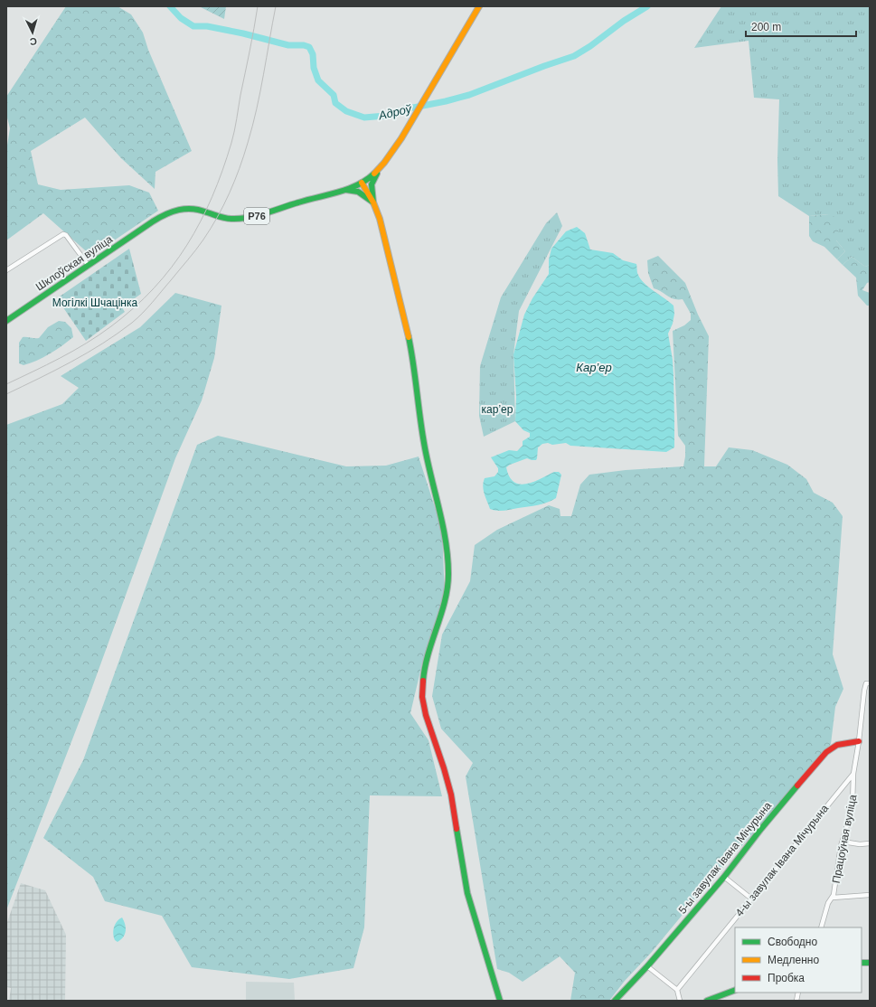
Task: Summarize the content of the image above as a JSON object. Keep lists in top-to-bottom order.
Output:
{
  "streets": {
    "street": [
      "Р76",
      "Шклоўская вуліца",
      "Працоўная вуліца",
      "5-ы завулак Івана Мічурына",
      "4-ы завулак Івана Мічурына"
    ]
  },
  "crossings": [
    ["Р76", "Шклоўская вуліца"],
    ["Працоўная вуліца", "5-ы завулак Івана Мічурына"],
    ["Працоўная вуліца", "4-ы завулак Івана Мічурына"]
  ],
  "water": ["Адроў", "Карʼер"],
  "parks": ["Могілкі Шчацінка", "карʼер"],
  "legend": ["Свободно", "Медленно", "Пробка"],
  "scale_bar": "200 m",
  "north": "bottom"
}
